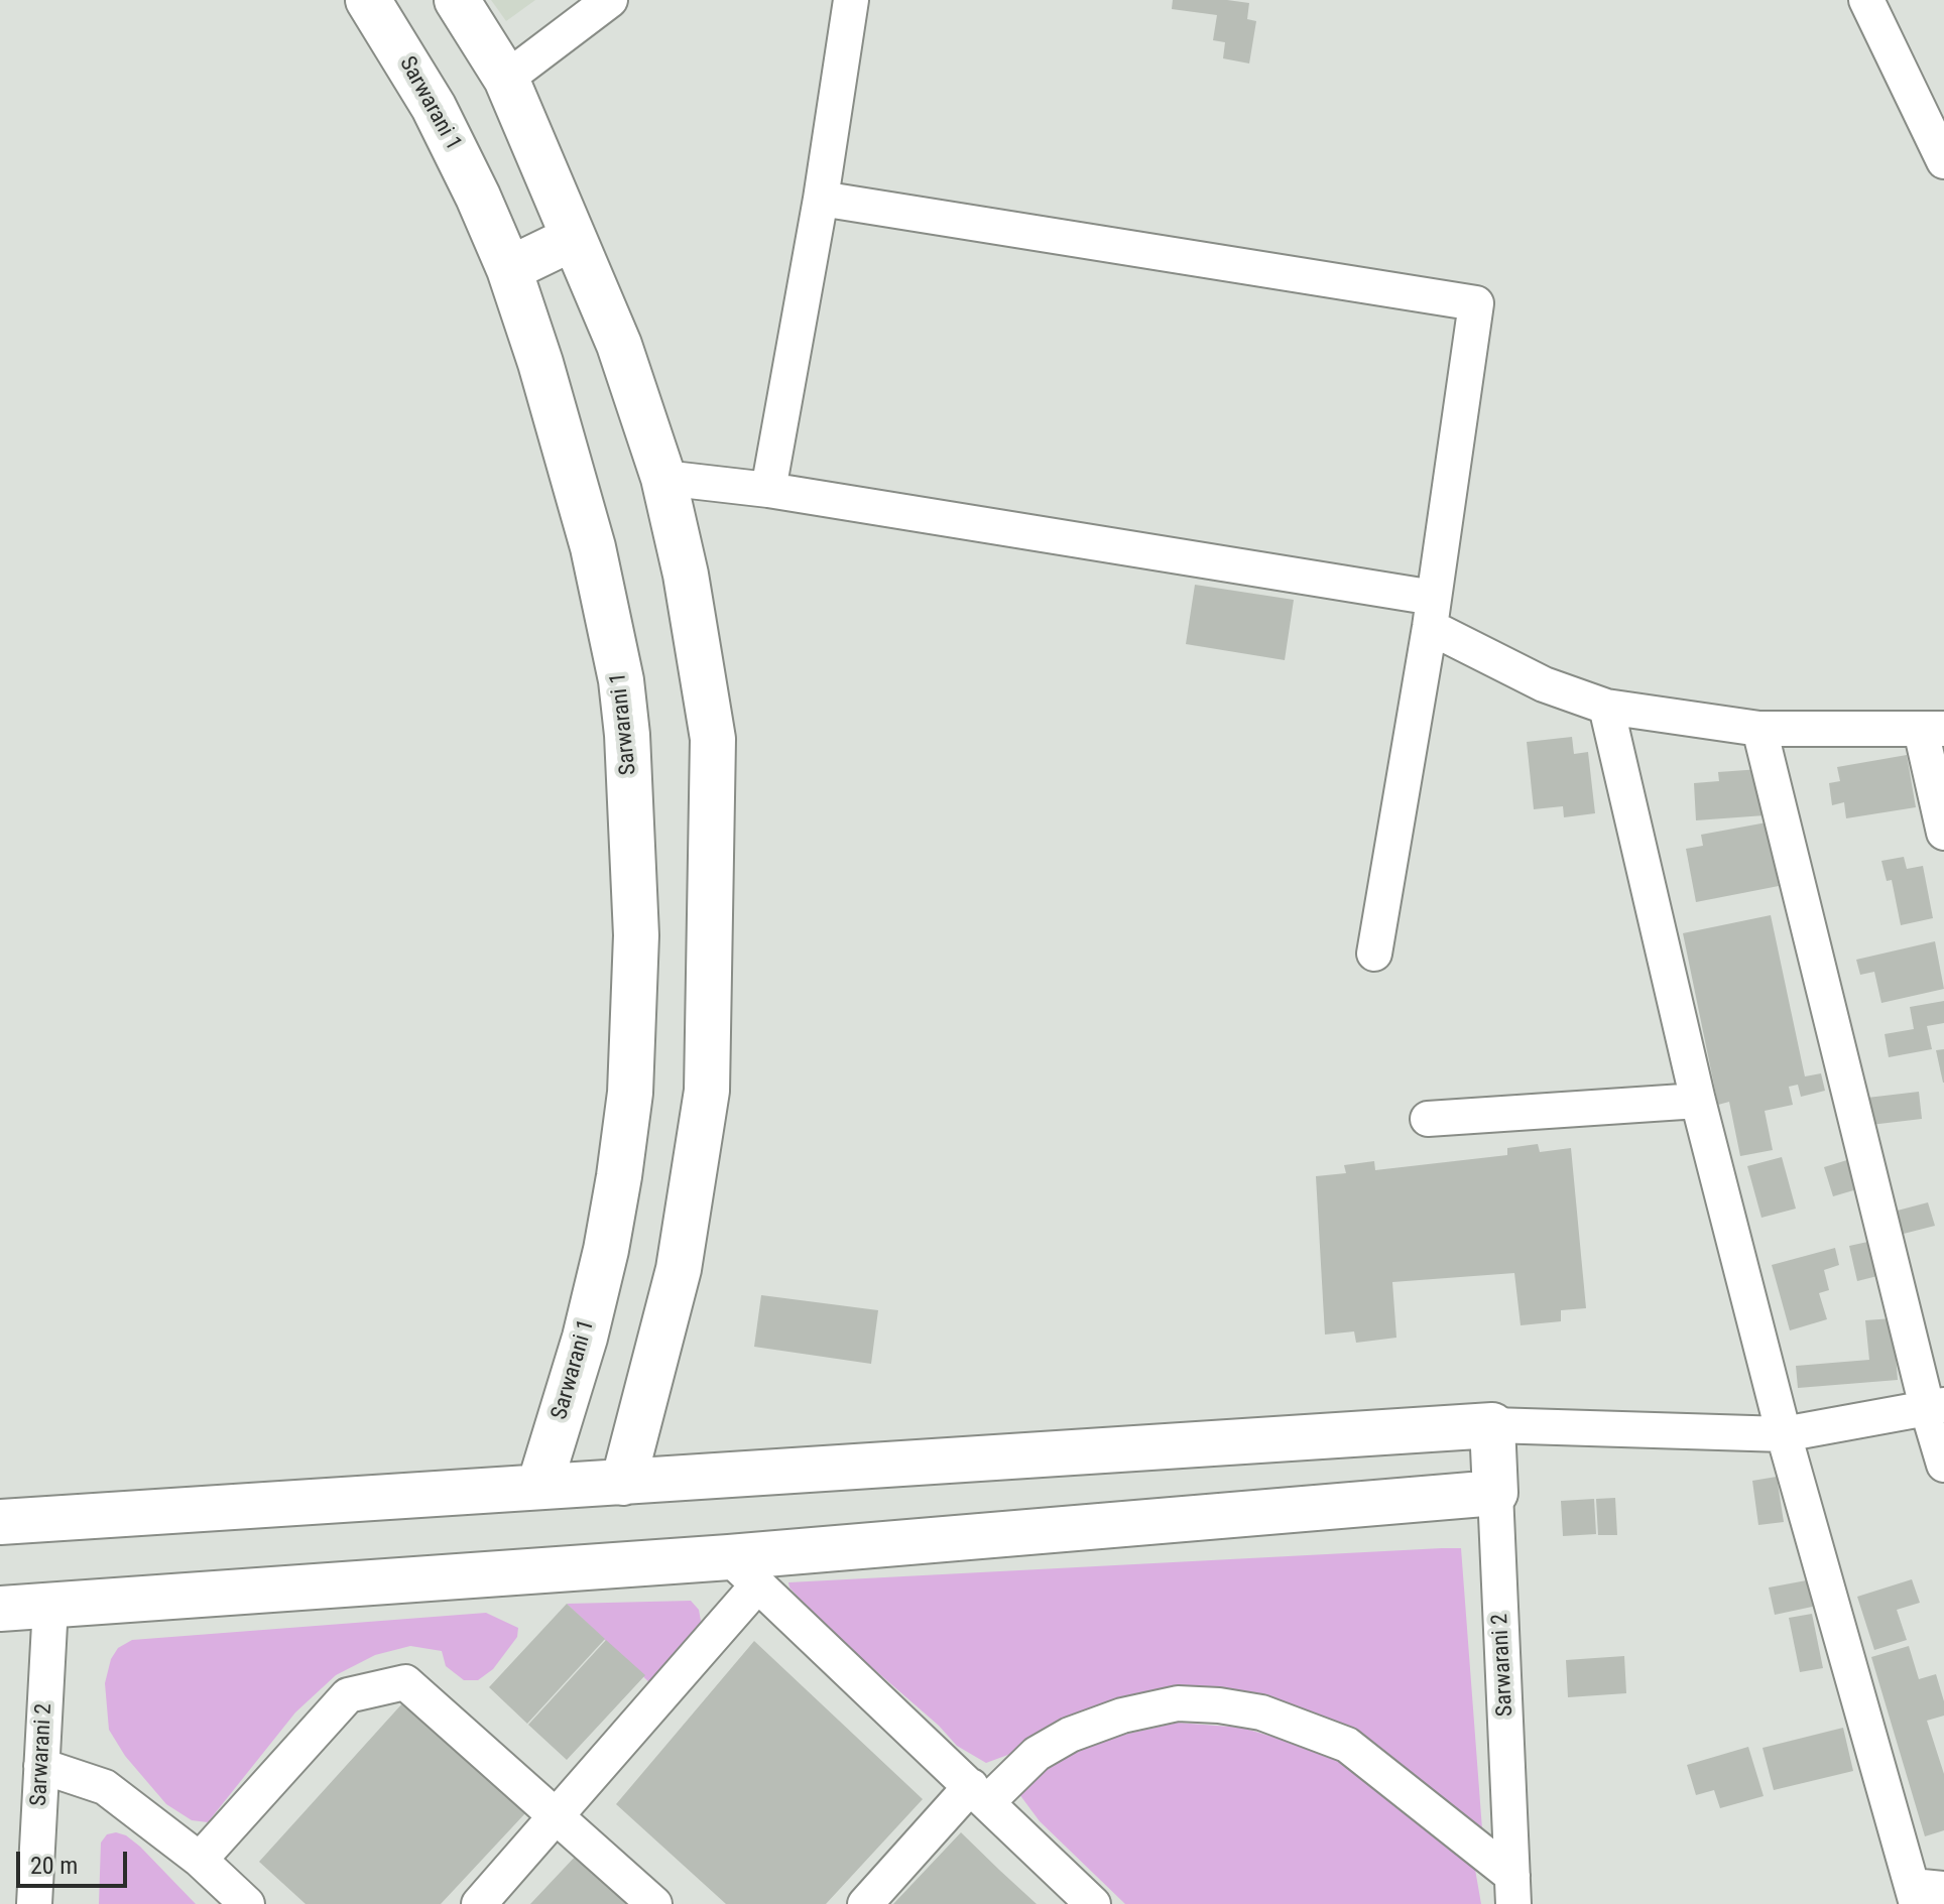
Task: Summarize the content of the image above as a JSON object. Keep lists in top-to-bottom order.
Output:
{
  "streets": {
    "main road": ["Sarwarani 1", "Sarwarani 2"]
  },
  "scale_bar": "20 m"
}
